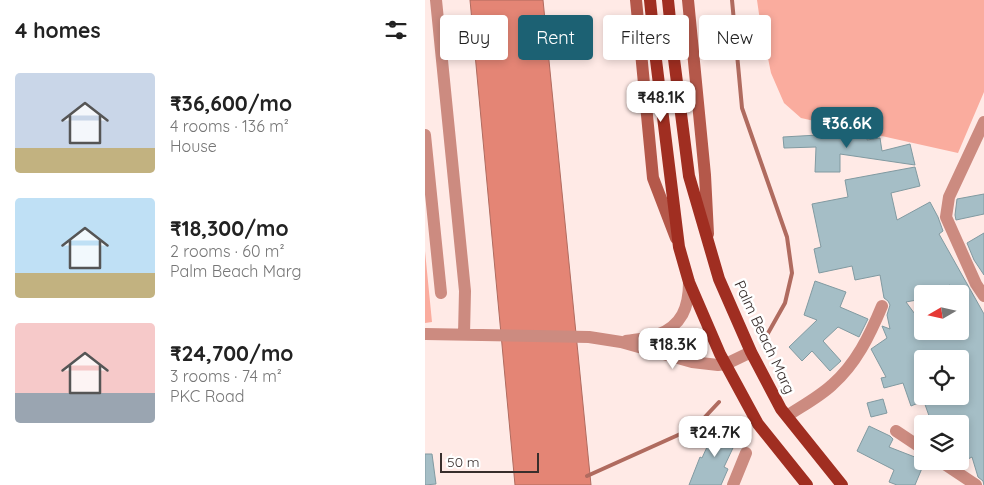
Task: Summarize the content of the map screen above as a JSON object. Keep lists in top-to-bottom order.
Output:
{
  "streets": {
    "main road": ["Palm Beach Marg"]
  },
  "scale_bar": "50 m",
  "north": "left",
  "page": {
    "heading": "4 homes",
    "chip": [
      "Buy",
      "Rent",
      "Filters",
      "New"
    ],
    "list": [
      {
        "name": "₹36,600/mo",
        "note": "4 rooms · 136 m² · House"
      },
      {
        "name": "₹18,300/mo",
        "note": "2 rooms · 60 m² · Palm Beach Marg"
      },
      {
        "name": "₹24,700/mo",
        "note": "3 rooms · 74 m² · PKC Road"
      }
    ],
    "price": [
      "₹48.1K",
      "₹36.6K",
      "₹18.3K",
      "₹24.7K"
    ],
    "scale": "50 m"
  }
}
